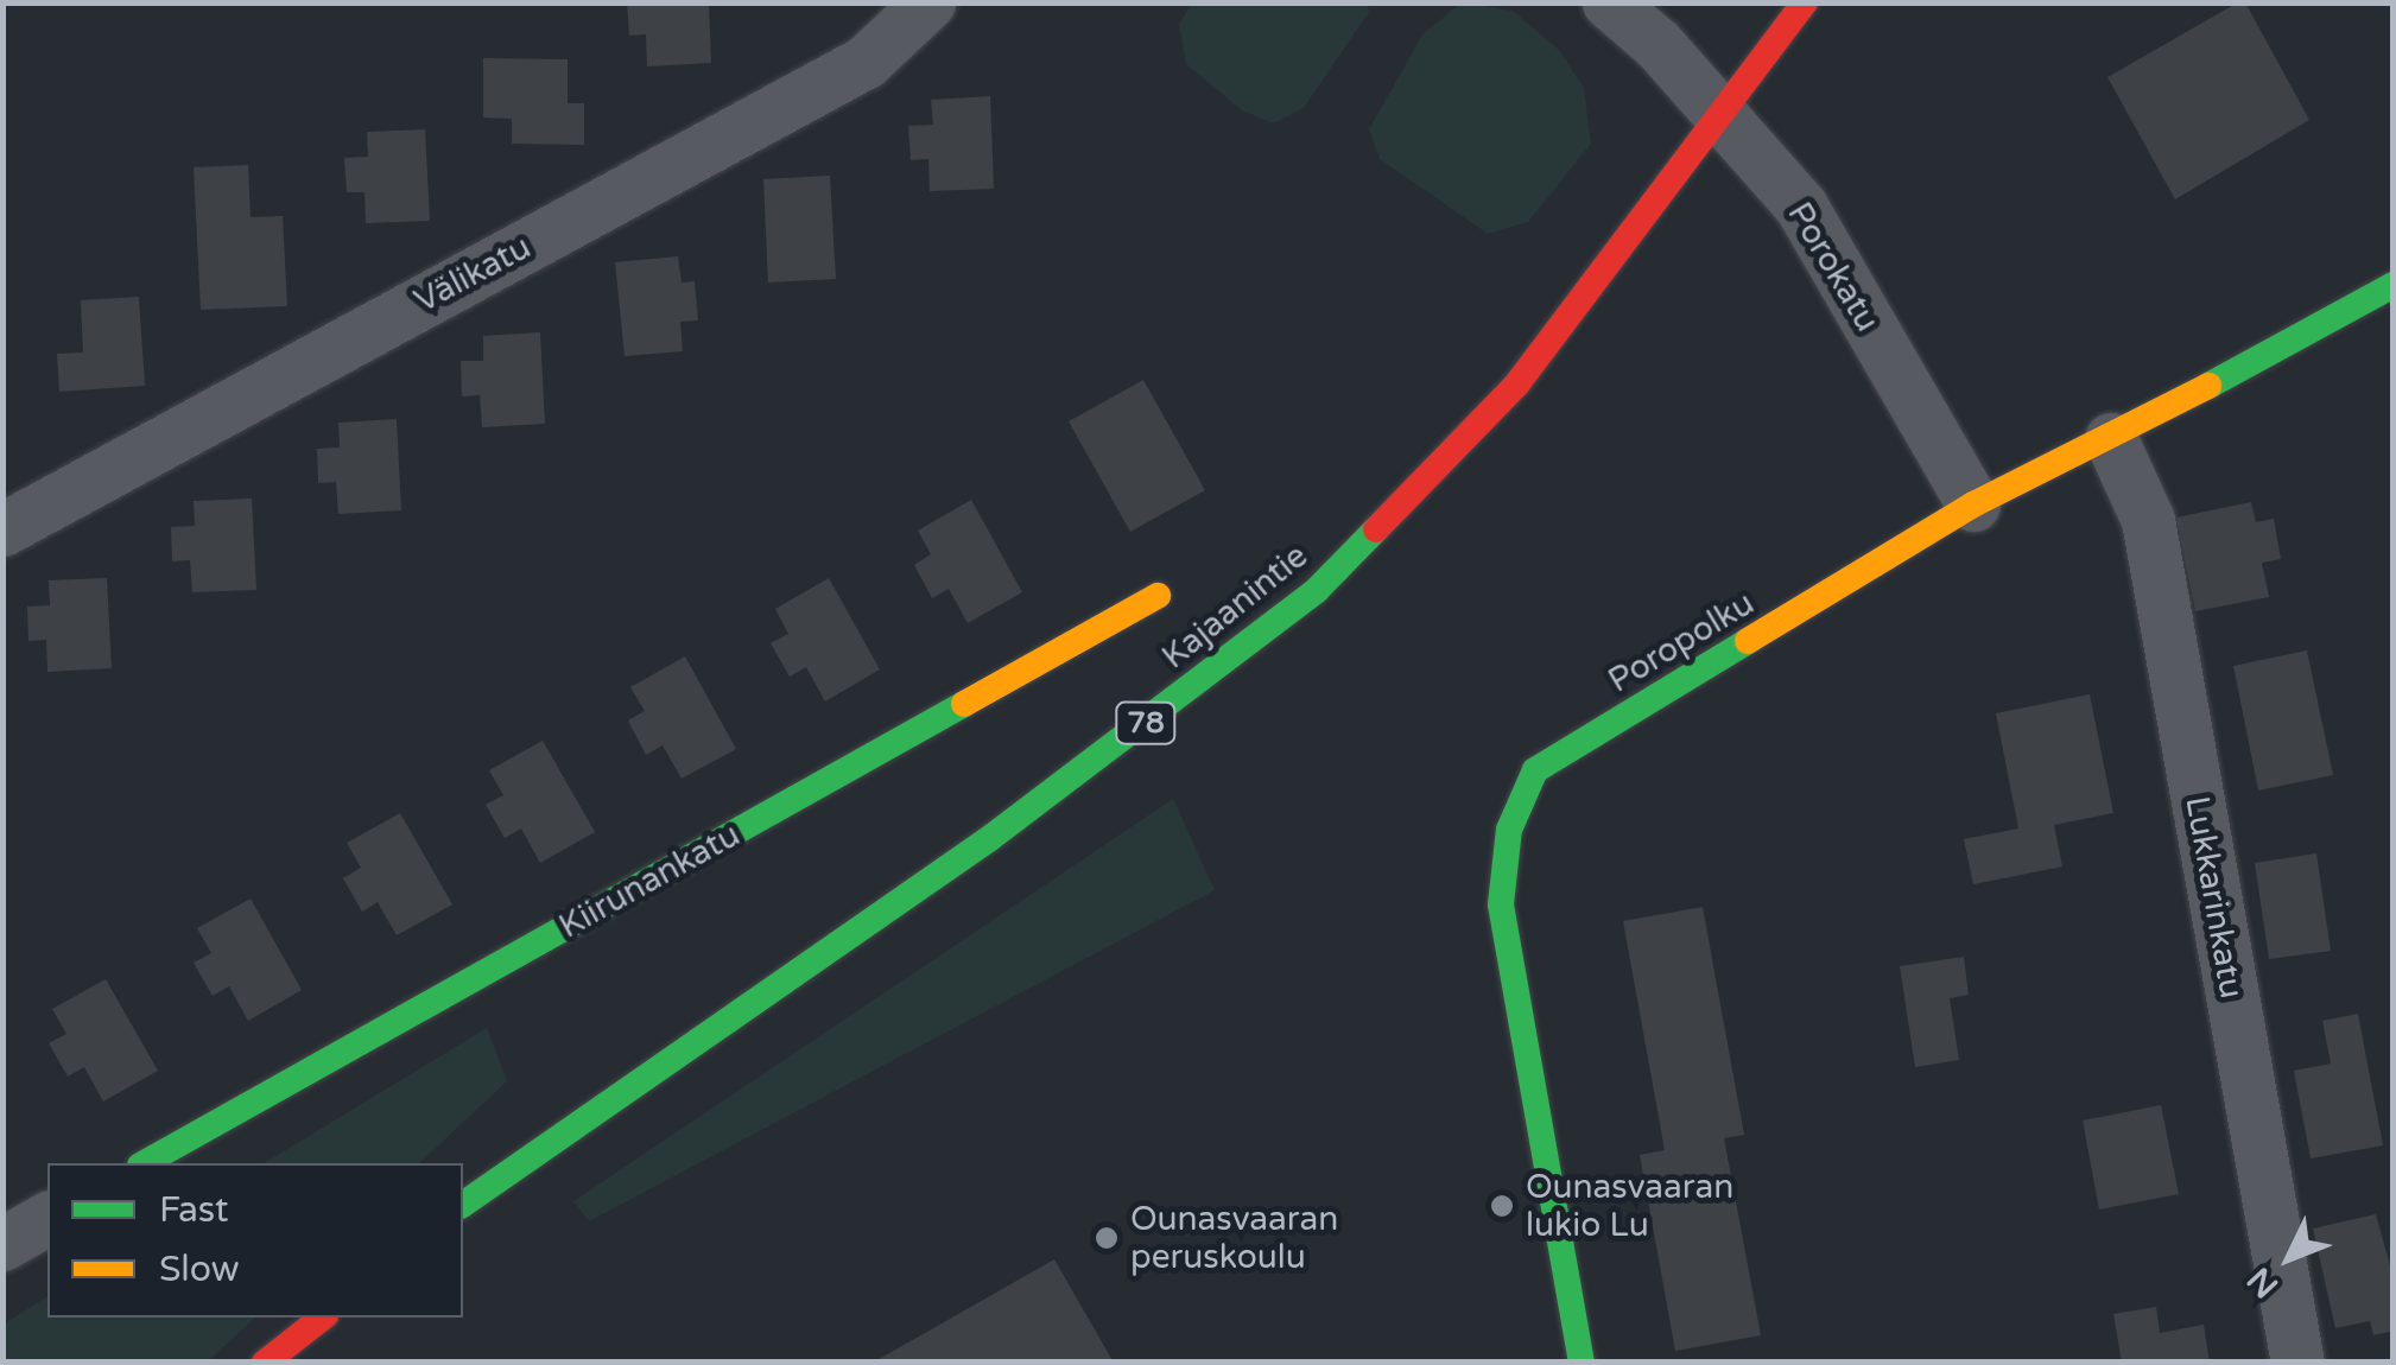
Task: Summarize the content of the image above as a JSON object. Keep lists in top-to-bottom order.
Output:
{
  "streets": {
    "street": [
      "Porokatu",
      "Välikatu",
      "Kajaanintie",
      "Poropolku",
      "78",
      "Kiirunankatu",
      "Lukkarinkatu"
    ]
  },
  "crossings": [
    ["Porokatu", "Kajaanintie"],
    ["Porokatu", "Poropolku"],
    ["Poropolku", "Lukkarinkatu"]
  ],
  "places": ["Ounasvaaran lukio Lu", "Ounasvaaran peruskoulu"],
  "legend": ["Fast", "Slow"],
  "north": "bottom left"
}
